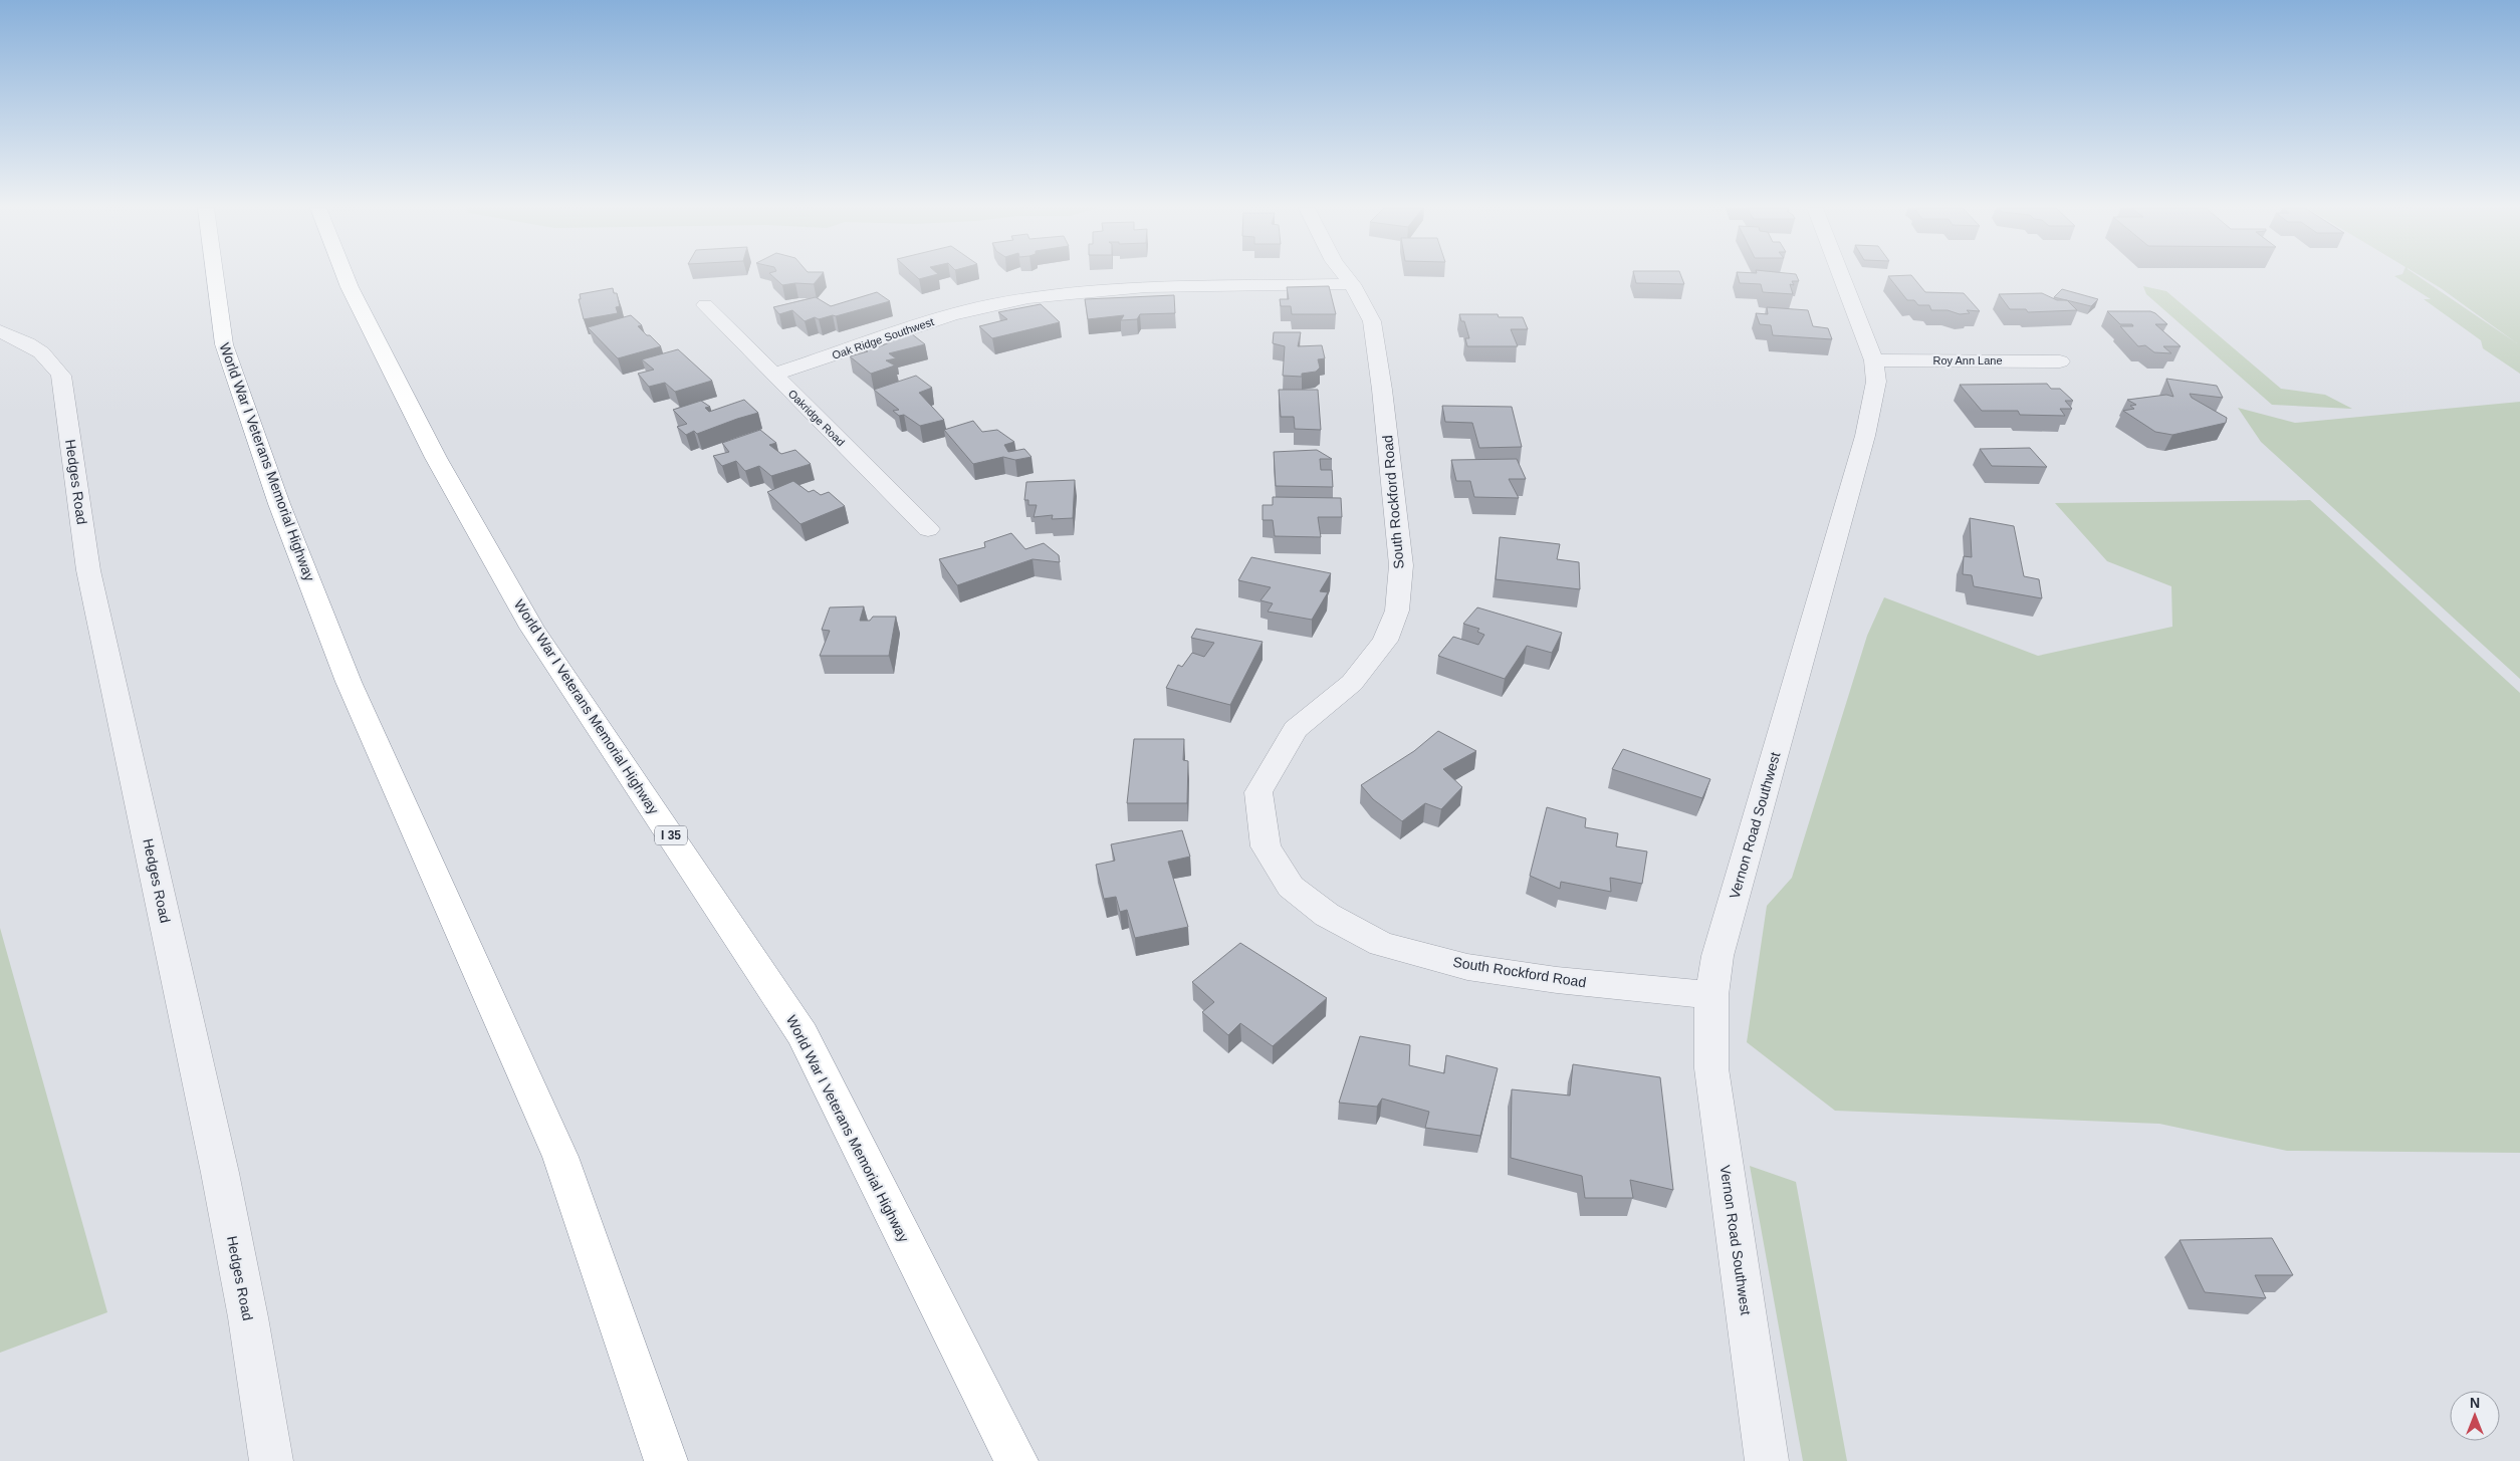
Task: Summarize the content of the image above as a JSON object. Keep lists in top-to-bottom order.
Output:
{
  "streets": {
    "highway": ["World War I Veterans Memorial Highway", "I 35"],
    "street": [
      "Oak Ridge Southwest",
      "Roy Ann Lane",
      "Oakridge Road",
      "Hedges Road",
      "South Rockford Road",
      "Vernon Road Southwest"
    ]
  },
  "crossings": [
    ["Oak Ridge Southwest", "Oakridge Road"],
    ["Oak Ridge Southwest", "South Rockford Road"],
    ["Roy Ann Lane", "Vernon Road Southwest"],
    ["South Rockford Road", "Vernon Road Southwest"]
  ],
  "north": "top"
}
